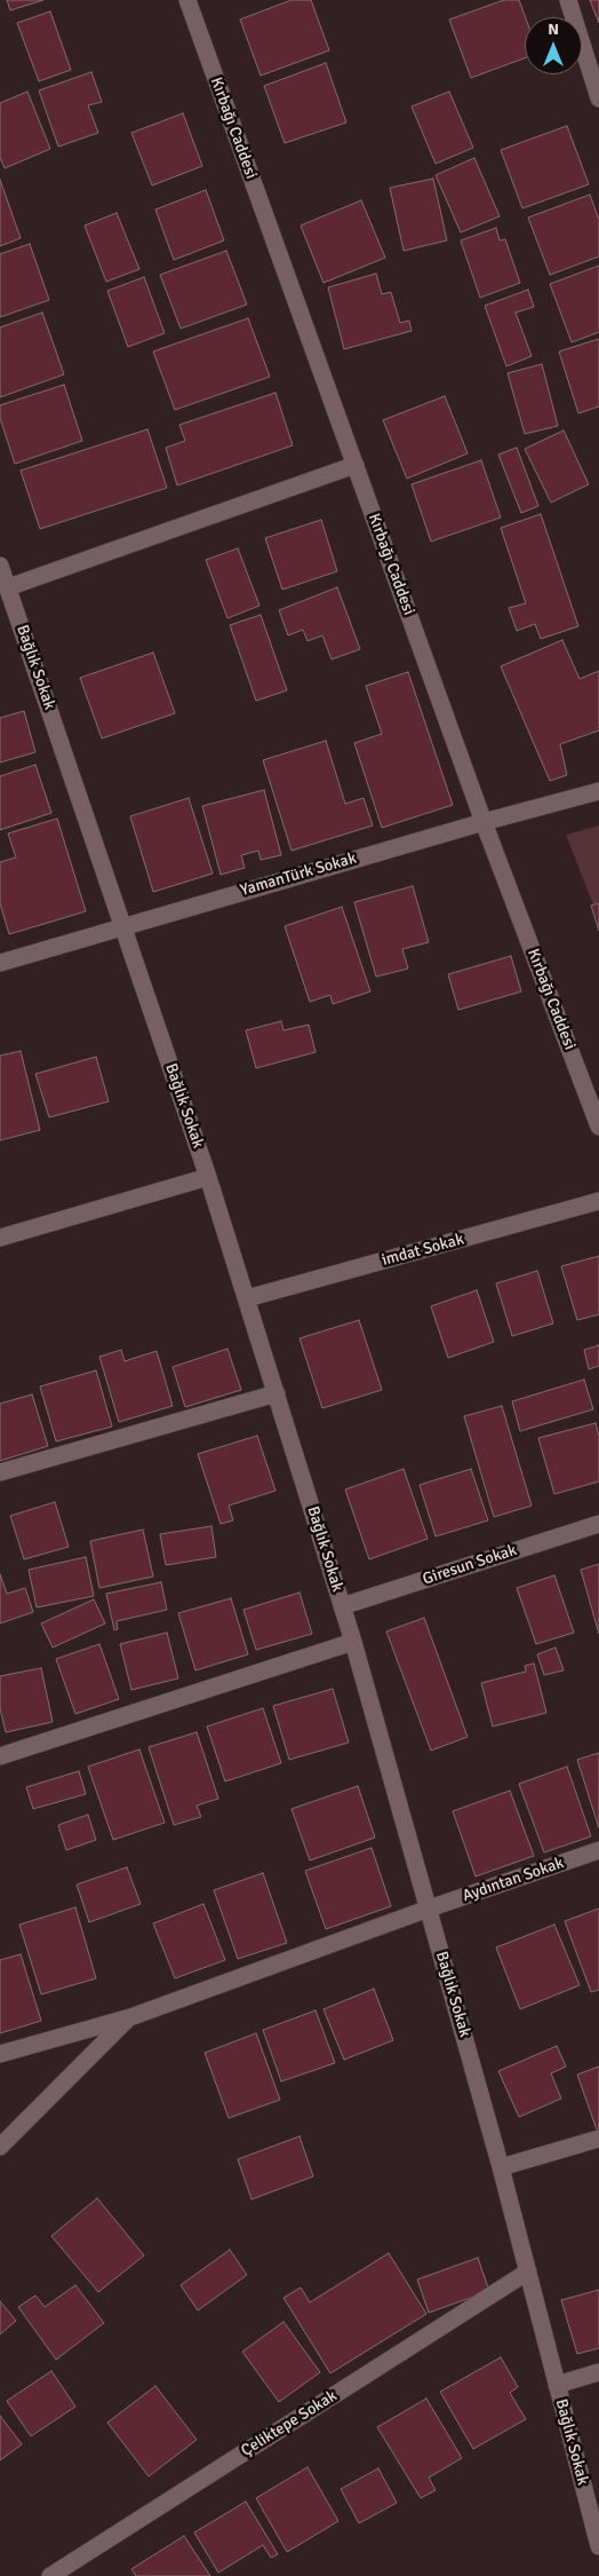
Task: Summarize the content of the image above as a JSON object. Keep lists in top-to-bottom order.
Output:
{
  "streets": {
    "street": [
      "Kırbağı Caddesi",
      "Bağlık Sokak",
      "YamanTürk Sokak",
      "imdat Sokak",
      "Giresun Sokak",
      "Aydıntan Sokak",
      "Çeliktepe Sokak"
    ]
  },
  "crossings": [
    ["Kırbağı Caddesi", "YamanTürk Sokak"],
    ["Bağlık Sokak", "YamanTürk Sokak"],
    ["Bağlık Sokak", "imdat Sokak"],
    ["Bağlık Sokak", "Giresun Sokak"],
    ["Bağlık Sokak", "Aydıntan Sokak"],
    ["Bağlık Sokak", "Çeliktepe Sokak"]
  ],
  "north": "top"
}
